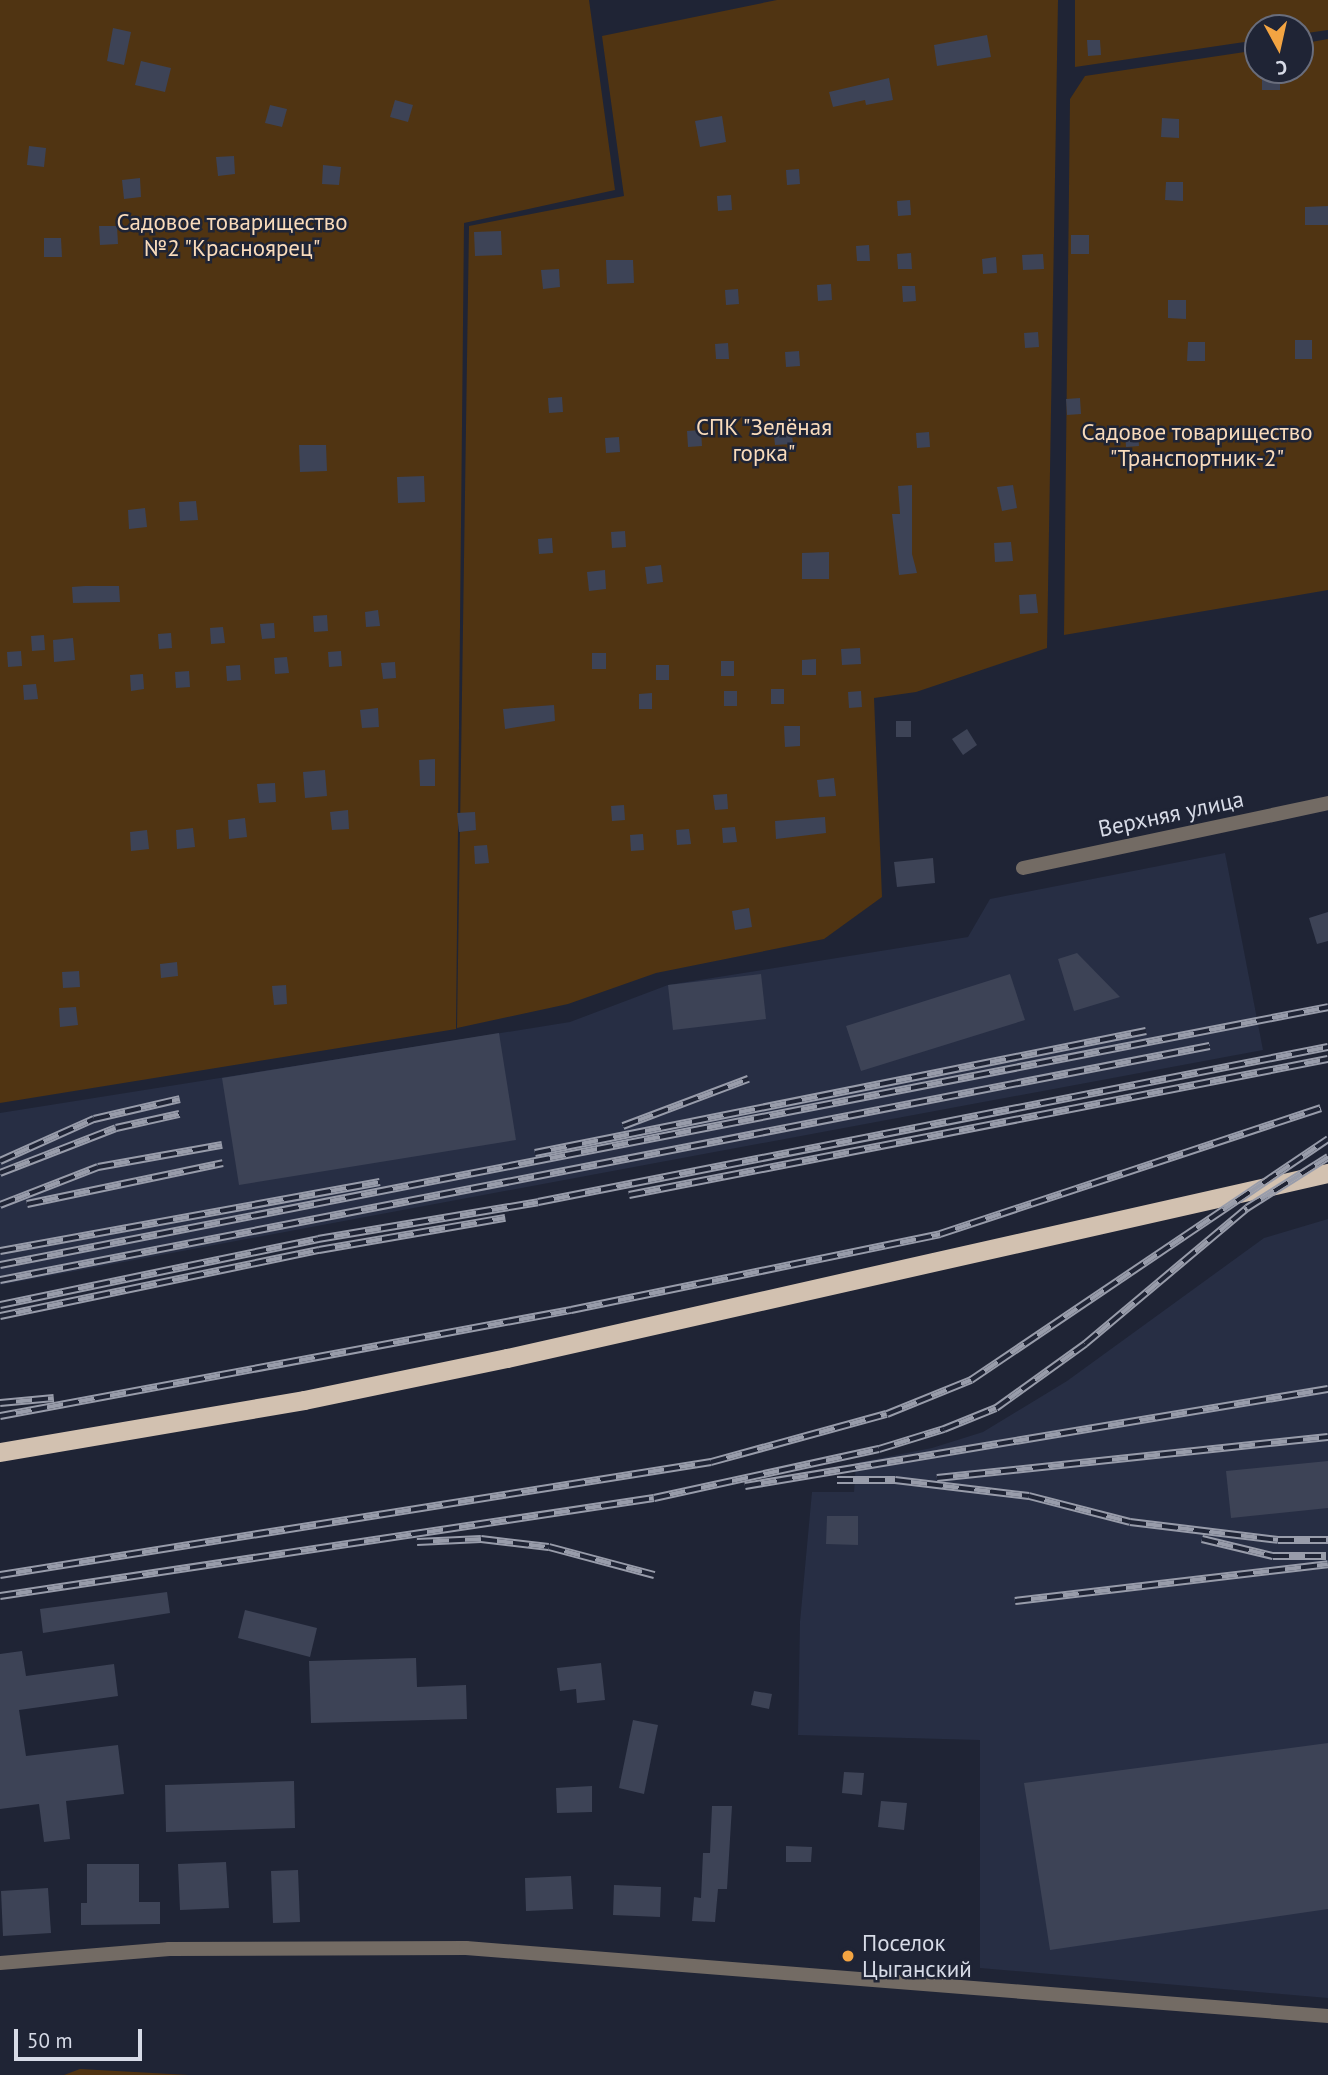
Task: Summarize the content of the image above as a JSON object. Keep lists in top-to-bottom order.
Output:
{
  "streets": {
    "street": ["Верхняя улица"]
  },
  "parks": ["Садовое товарищество №2 \"Красноярец\"", "СПК \"Зелёная горка\"", "Садовое товарищество \"Транспортник-2\""],
  "places": ["Поселок Цыганский"],
  "scale_bar": "50 m",
  "north": "bottom"
}
